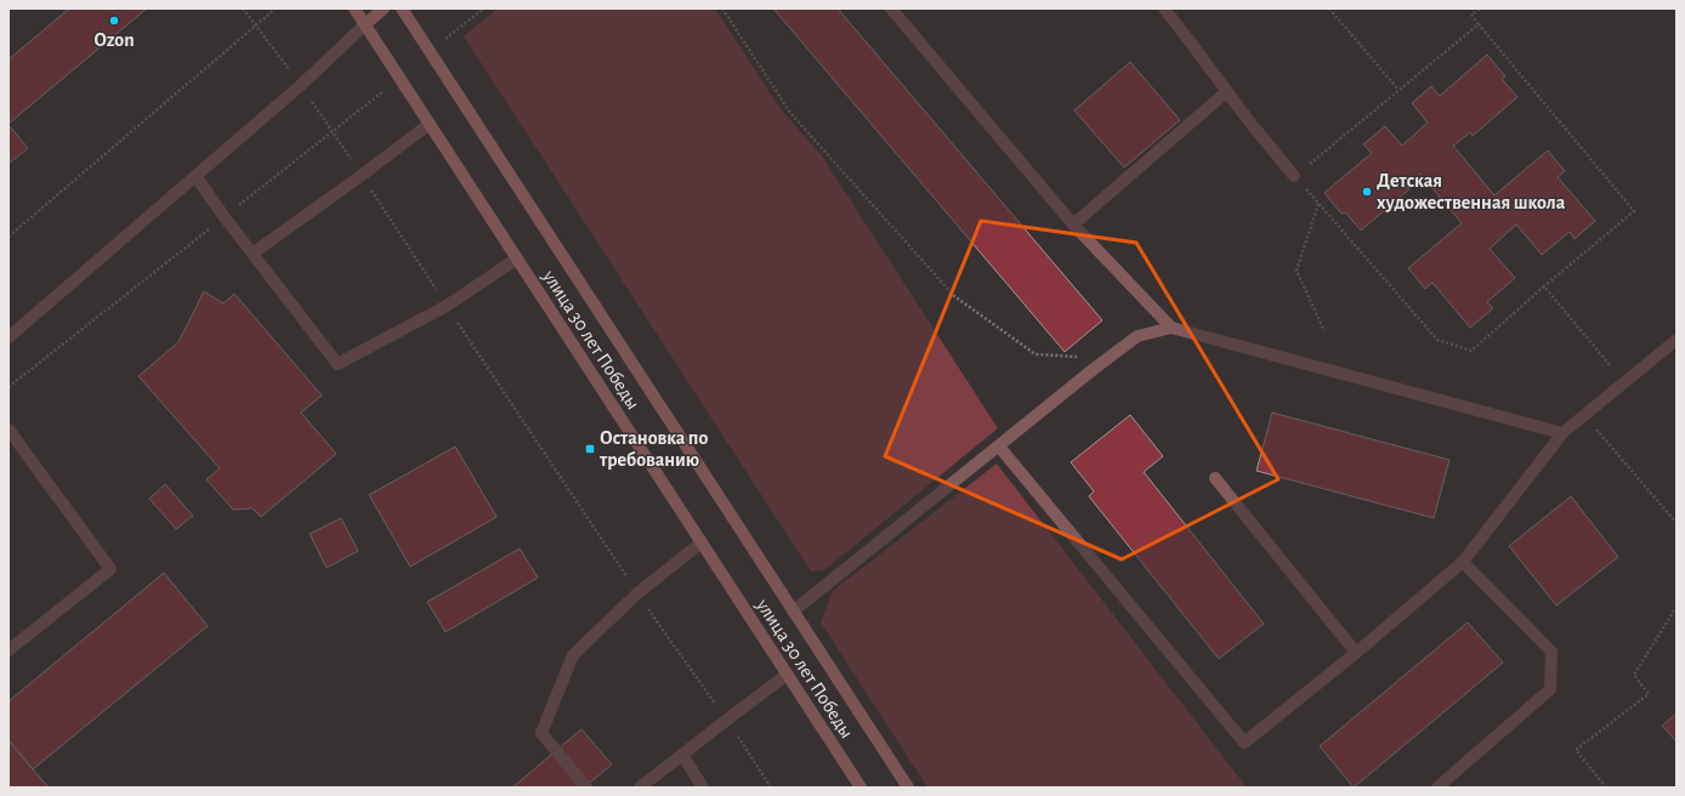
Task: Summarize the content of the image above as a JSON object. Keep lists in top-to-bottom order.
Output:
{
  "streets": {
    "main road": ["улица 30 лет Победы"]
  },
  "places": {
    "other": ["Ozon", "Детская художественная школа"],
    "transit": ["Остановка по требованию"]
  }
}
